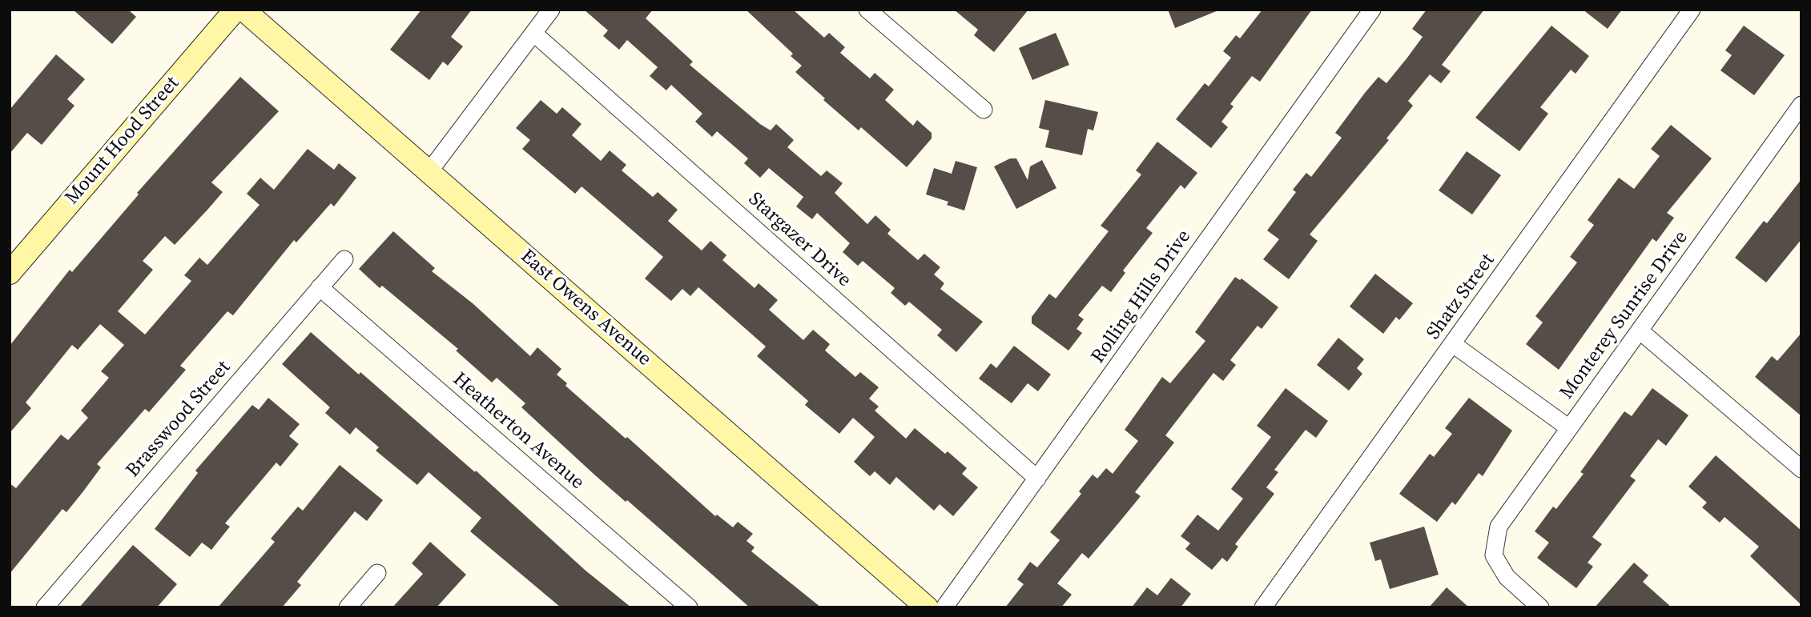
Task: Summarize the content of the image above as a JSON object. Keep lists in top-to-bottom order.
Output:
{
  "streets": {
    "main road": ["Mount Hood Street", "East Owens Avenue"],
    "street": [
      "Stargazer Drive",
      "Rolling Hills Drive",
      "Shatz Street",
      "Monterey Sunrise Drive",
      "Brasswood Street",
      "Heatherton Avenue"
    ]
  },
  "crossings": [
    ["Stargazer Drive", "Rolling Hills Drive"],
    ["Brasswood Street", "Heatherton Avenue"]
  ]
}
